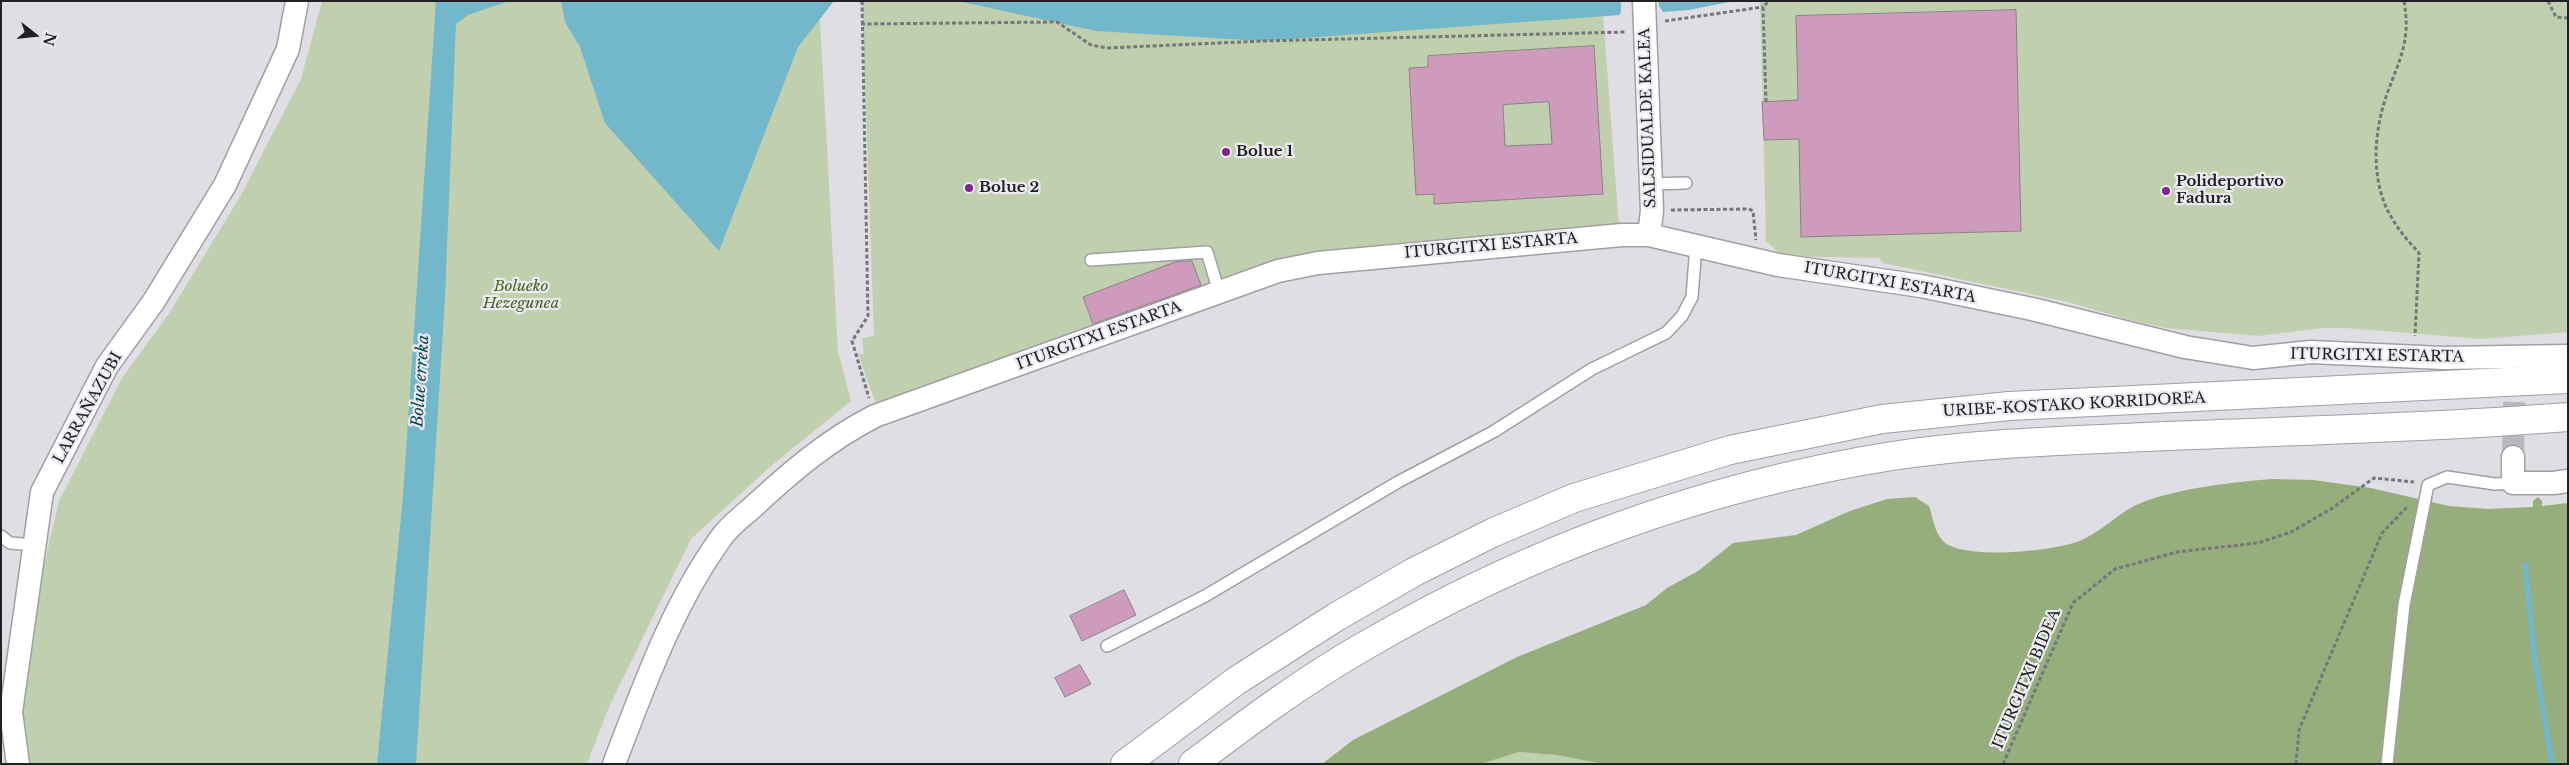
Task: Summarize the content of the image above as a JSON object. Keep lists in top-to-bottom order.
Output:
{
  "streets": {
    "highway": ["URIBE-KOSTAKO KORRIDOREA"],
    "street": ["SALSIDUALDE KALEA", "ITURGITXI ESTARTA", "LARRAÑAZUBI"],
    "path": ["ITURGITXI BIDEA"]
  },
  "crossings": [
    ["SALSIDUALDE KALEA", "ITURGITXI ESTARTA"]
  ],
  "water": ["Bolue erreka"],
  "parks": ["Bolueko Hezegunea"],
  "places": ["Bolue 1", "Bolue 2", "Polideportivo Fadura"],
  "north": "right"
}
